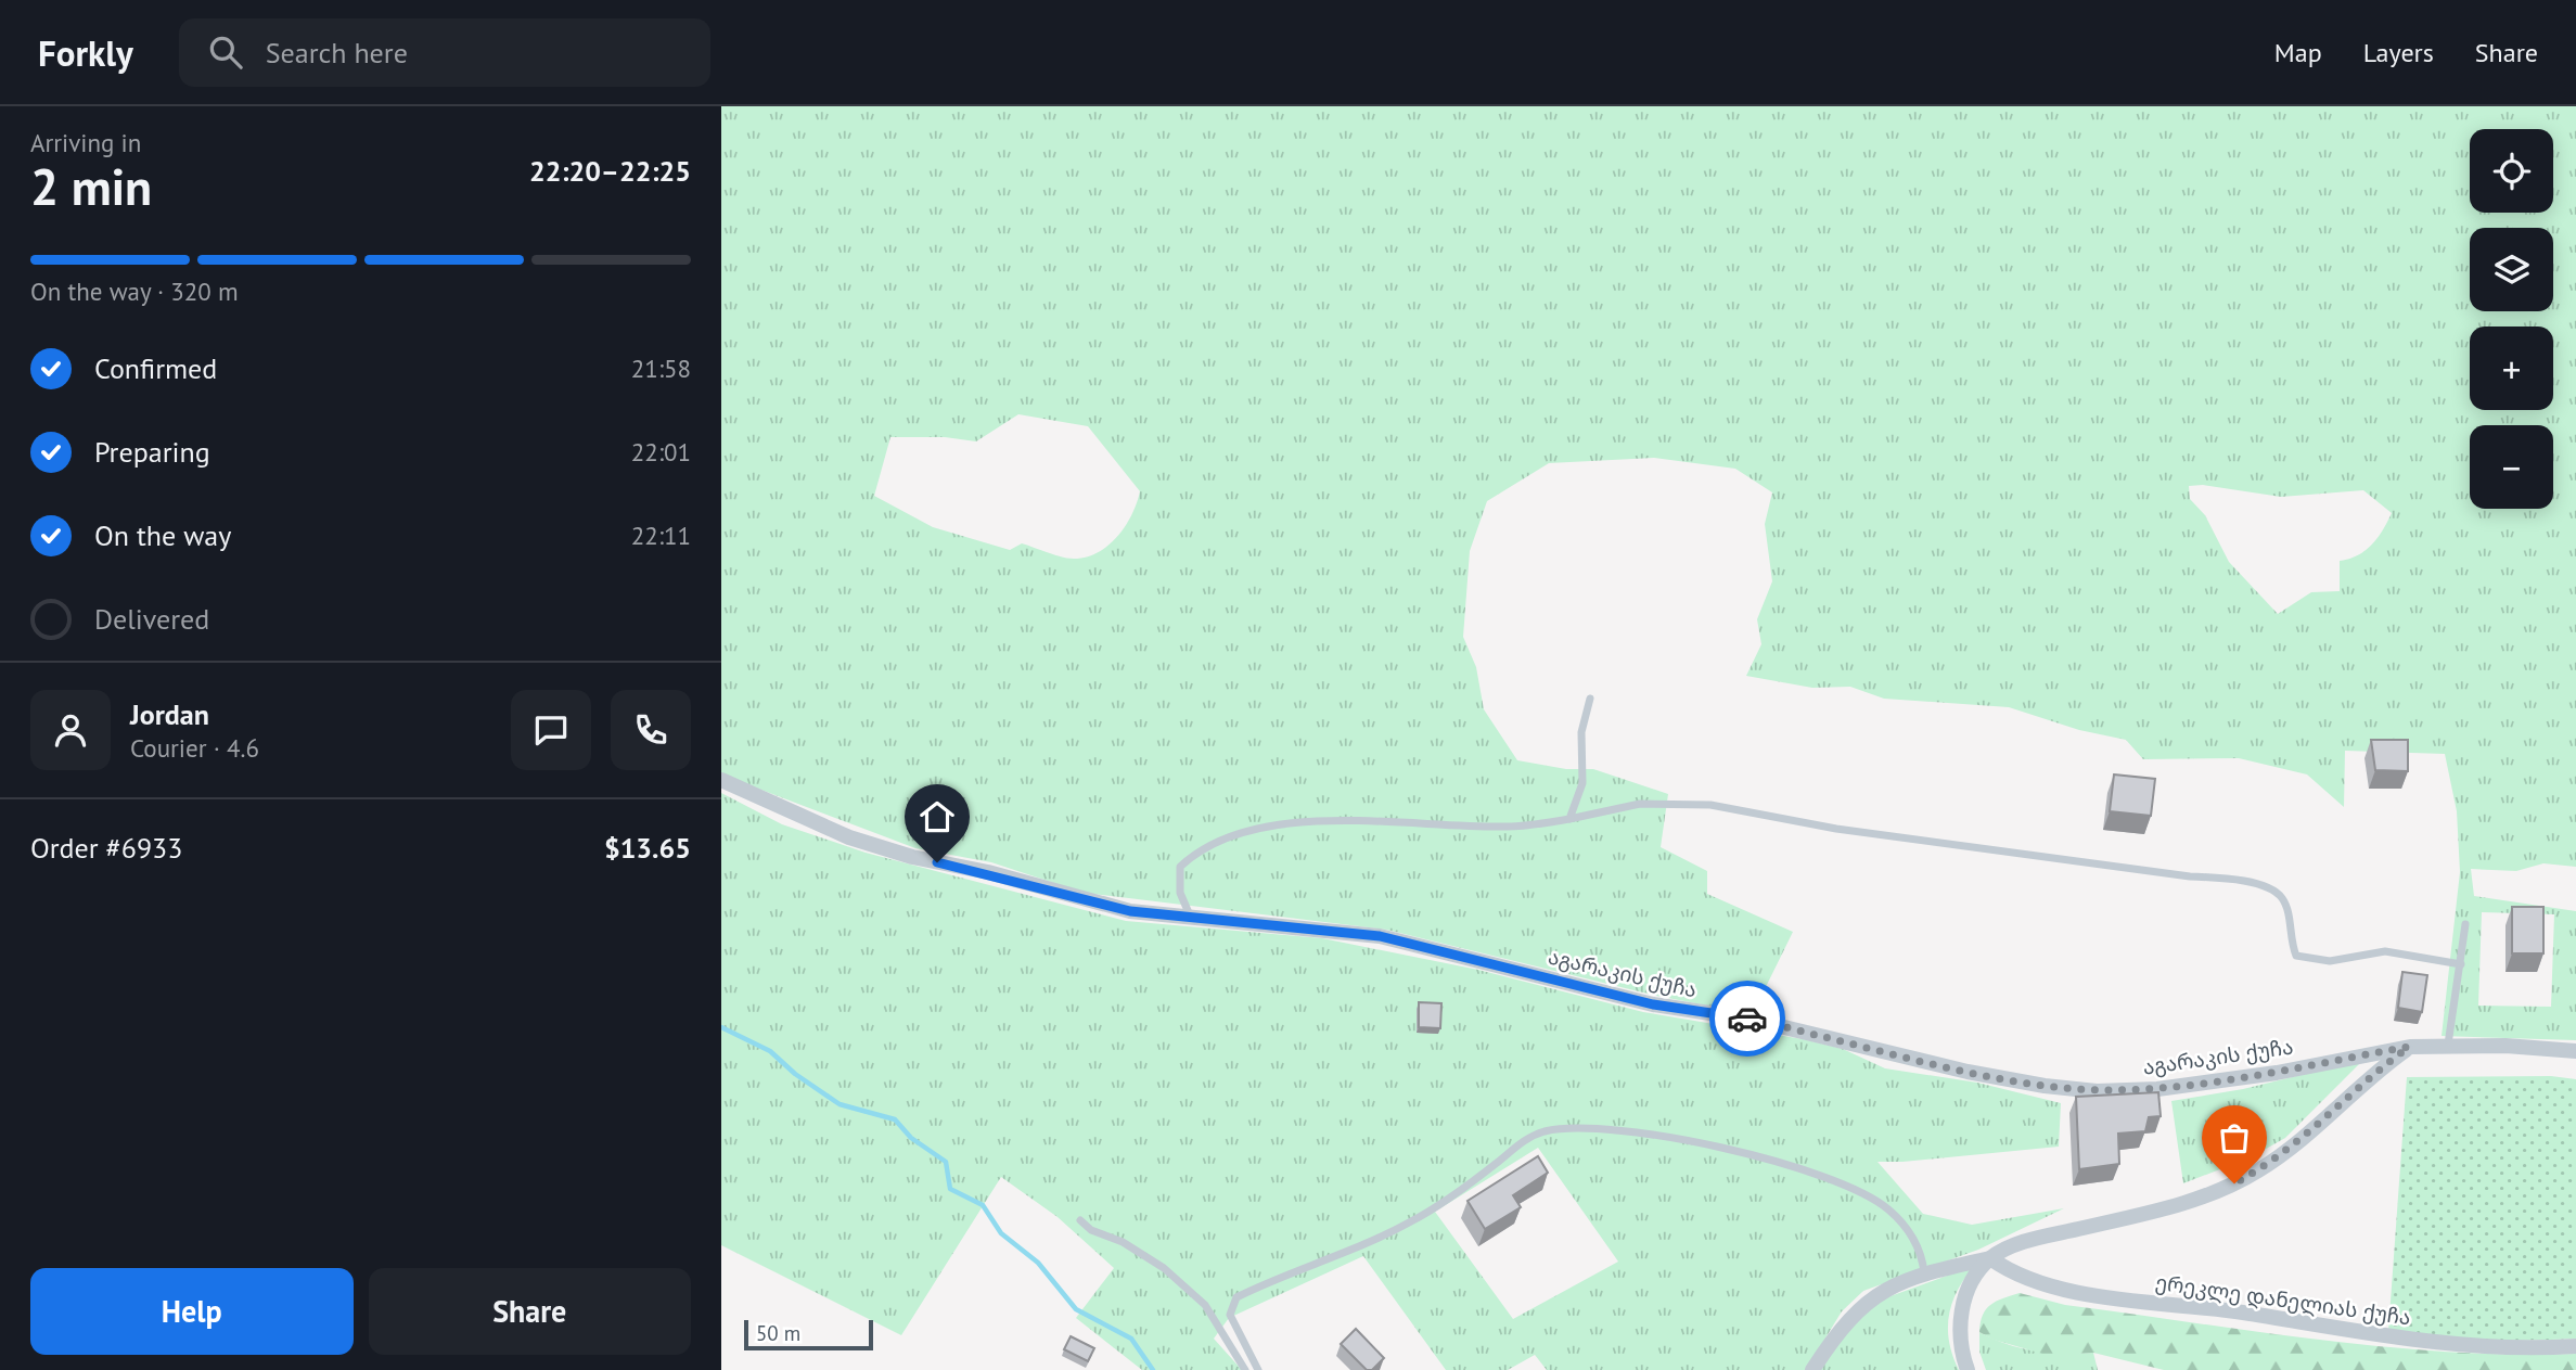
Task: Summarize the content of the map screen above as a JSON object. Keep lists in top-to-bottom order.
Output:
{
  "streets": {
    "street": ["აგარაკის ქუჩა", "ერეკლე დანელიას ქუჩა"]
  },
  "scale_bar": "50 m",
  "page": {
    "header": "Forkly",
    "search": "Search here",
    "nav": ["Map", "Layers", "Share"],
    "heading": ["2 min", "Arriving in", "22:20–22:25"],
    "panel": [
      "Jordan",
      "Courier · 4.6",
      "Order #6933",
      "$13.65"
    ],
    "map_buttons": ["+", "−"],
    "bar": "On the way · 320 m",
    "list": [
      ["Confirmed", "21:58"],
      ["Preparing", "22:01"],
      ["On the way", "22:11"],
      "Delivered"
    ],
    "buttons": ["Help", "Share"],
    "scale": "50 m"
  }
}
